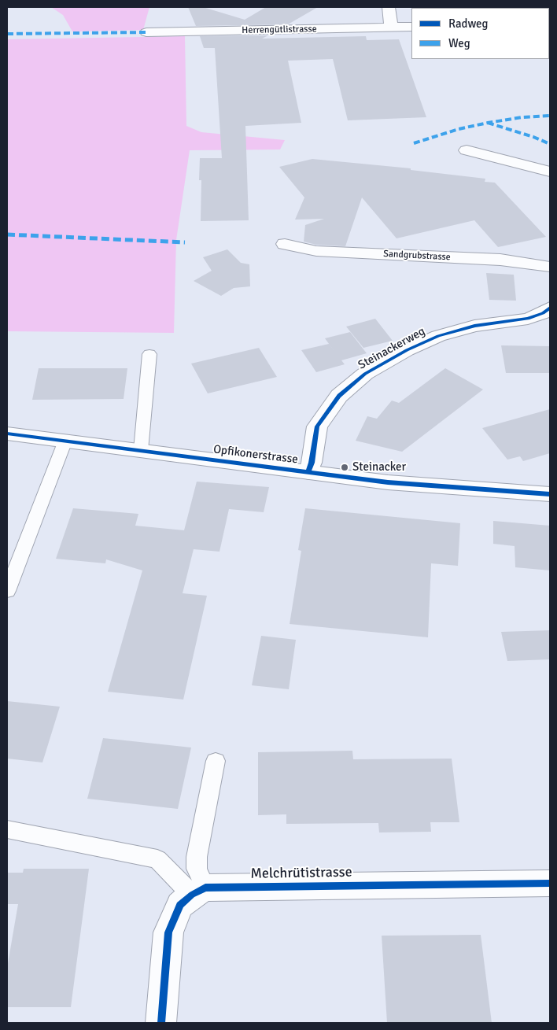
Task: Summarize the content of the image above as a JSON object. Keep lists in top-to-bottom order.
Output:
{
  "streets": {
    "street": [
      "Herrengütlistrasse",
      "Sandgrubstrasse",
      "Steinackerweg",
      "Opfikonerstrasse",
      "Melchrütistrasse"
    ]
  },
  "crossings": [
    ["Steinackerweg", "Opfikonerstrasse"]
  ],
  "places": ["Steinacker"],
  "legend": ["Radweg", "Weg"]
}
